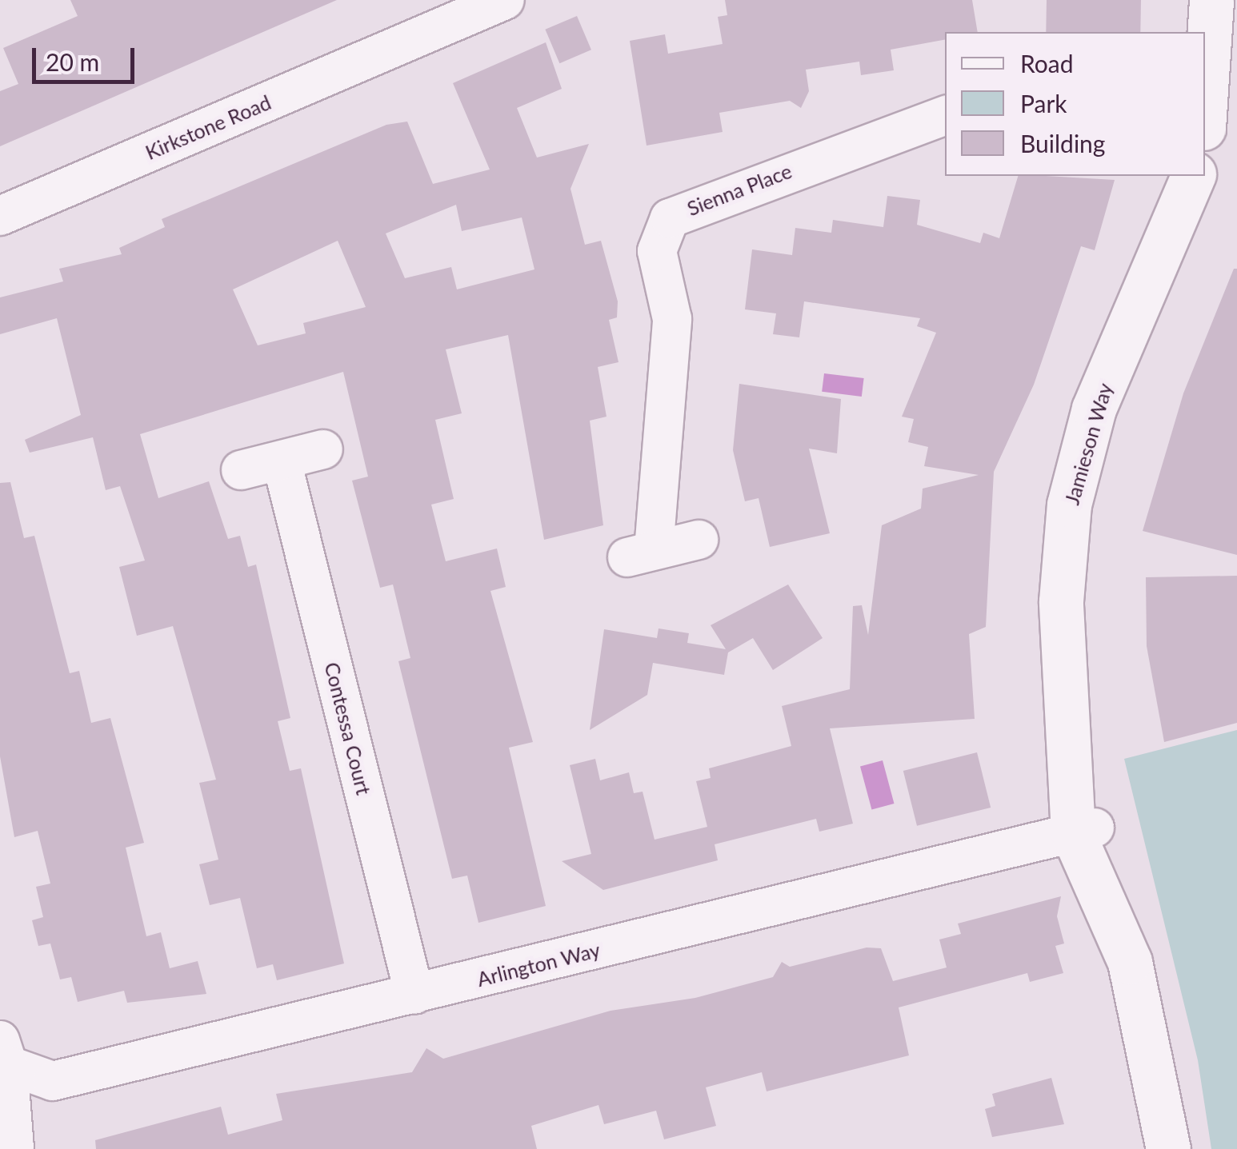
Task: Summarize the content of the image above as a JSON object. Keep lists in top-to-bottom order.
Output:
{
  "streets": {
    "street": [
      "Kirkstone Road",
      "Sienna Place",
      "Jamieson Way",
      "Contessa Court",
      "Arlington Way"
    ]
  },
  "crossings": [
    ["Jamieson Way", "Arlington Way"],
    ["Contessa Court", "Arlington Way"]
  ],
  "legend": ["Road", "Park", "Building"],
  "scale_bar": "20 m"
}
